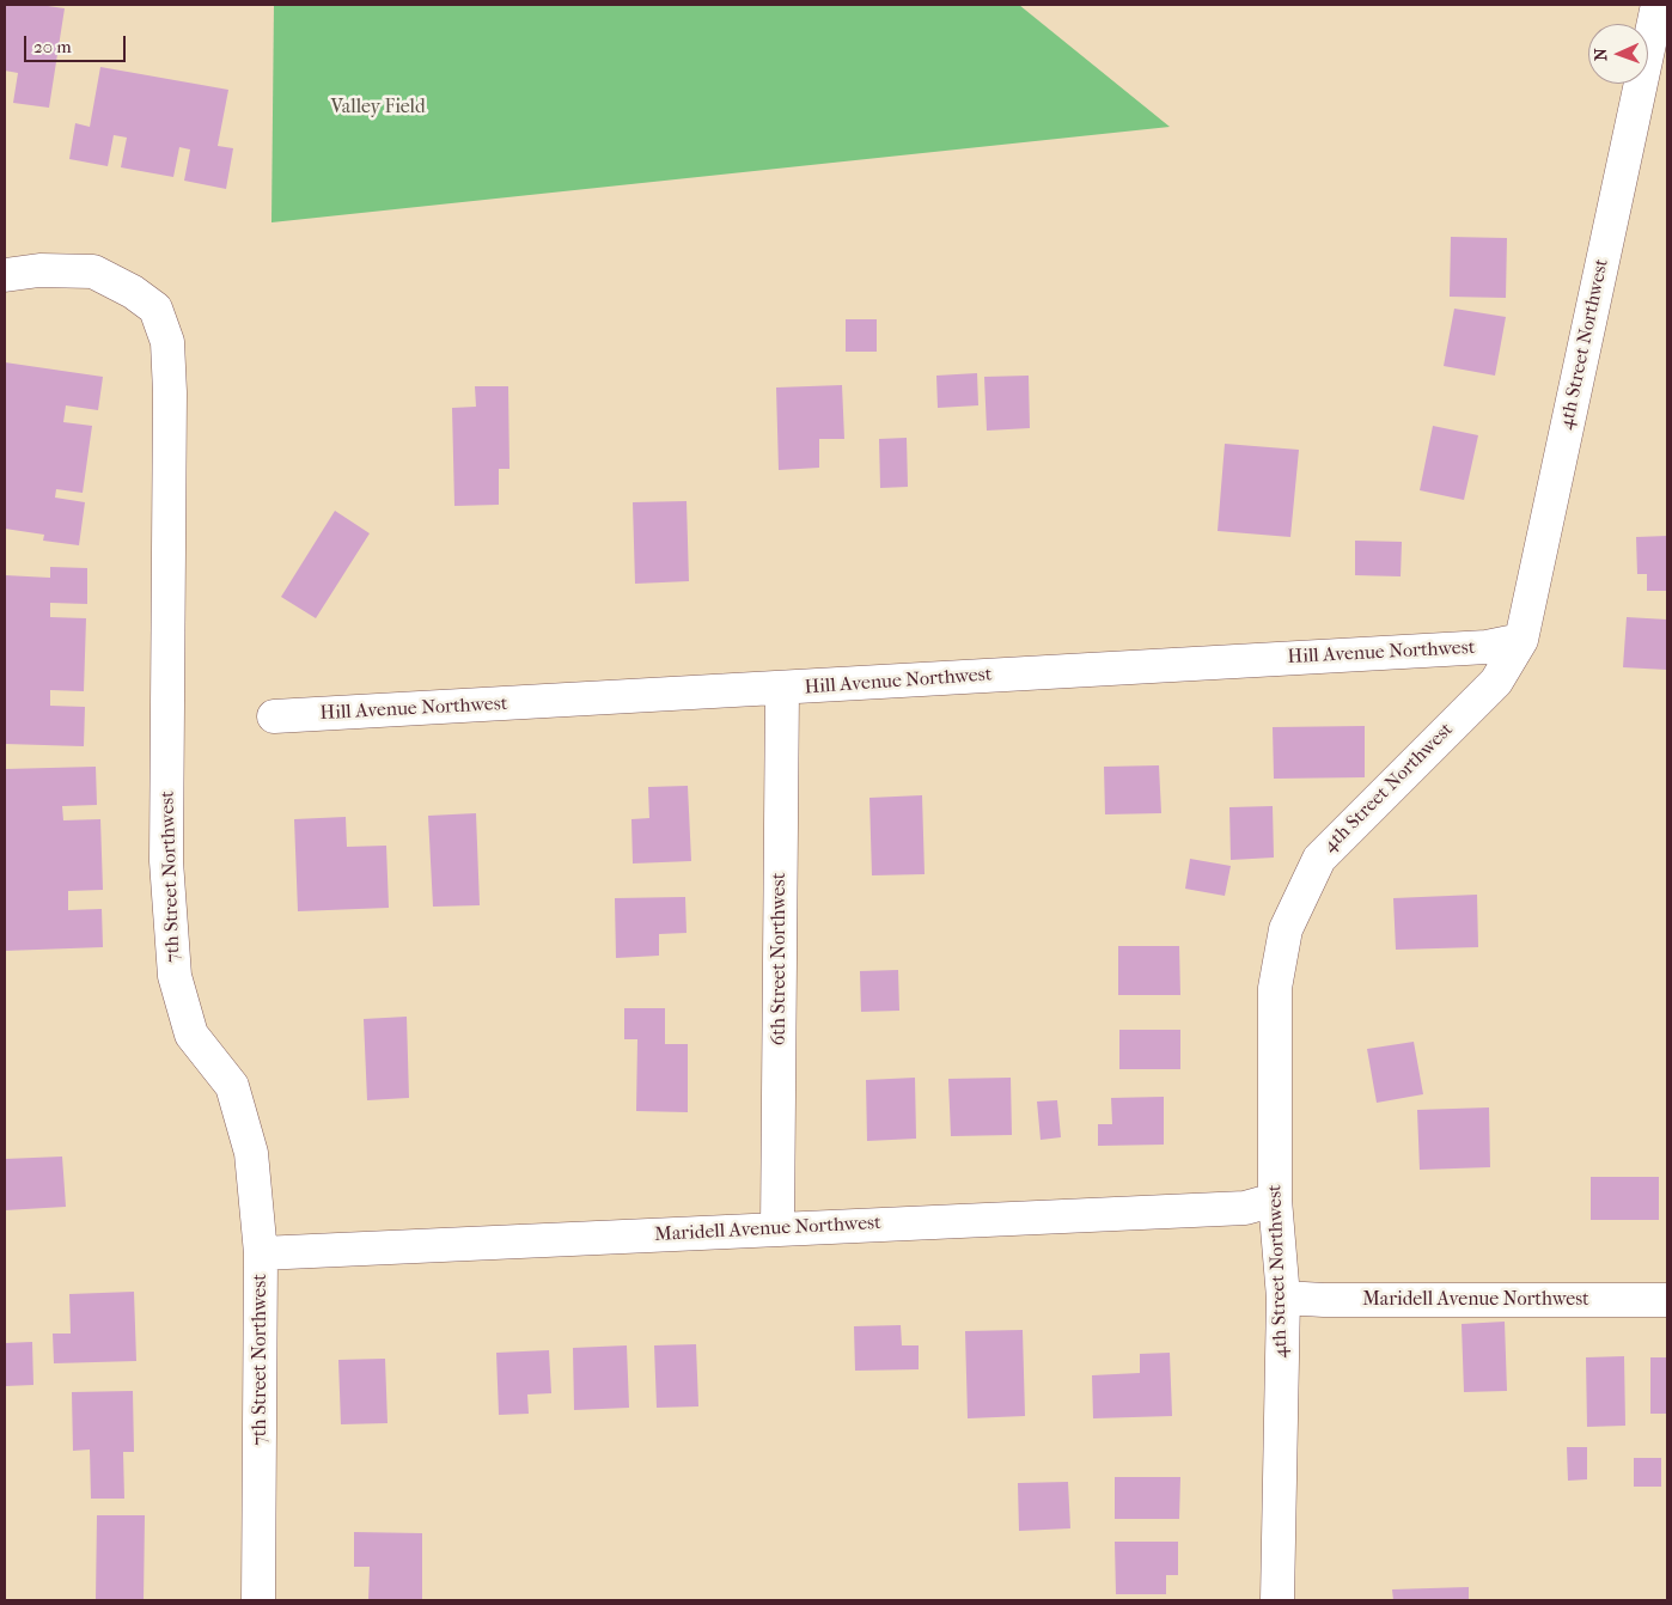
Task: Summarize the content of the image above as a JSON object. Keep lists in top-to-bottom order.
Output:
{
  "streets": {
    "street": [
      "4th Street Northwest",
      "Hill Avenue Northwest",
      "7th Street Northwest",
      "6th Street Northwest",
      "Maridell Avenue Northwest"
    ]
  },
  "crossings": [
    ["4th Street Northwest", "Hill Avenue Northwest"],
    ["4th Street Northwest", "Maridell Avenue Northwest"],
    ["Hill Avenue Northwest", "6th Street Northwest"],
    ["7th Street Northwest", "Maridell Avenue Northwest"],
    ["6th Street Northwest", "Maridell Avenue Northwest"]
  ],
  "parks": ["Valley Field"],
  "scale_bar": "20 m",
  "north": "left"
}
